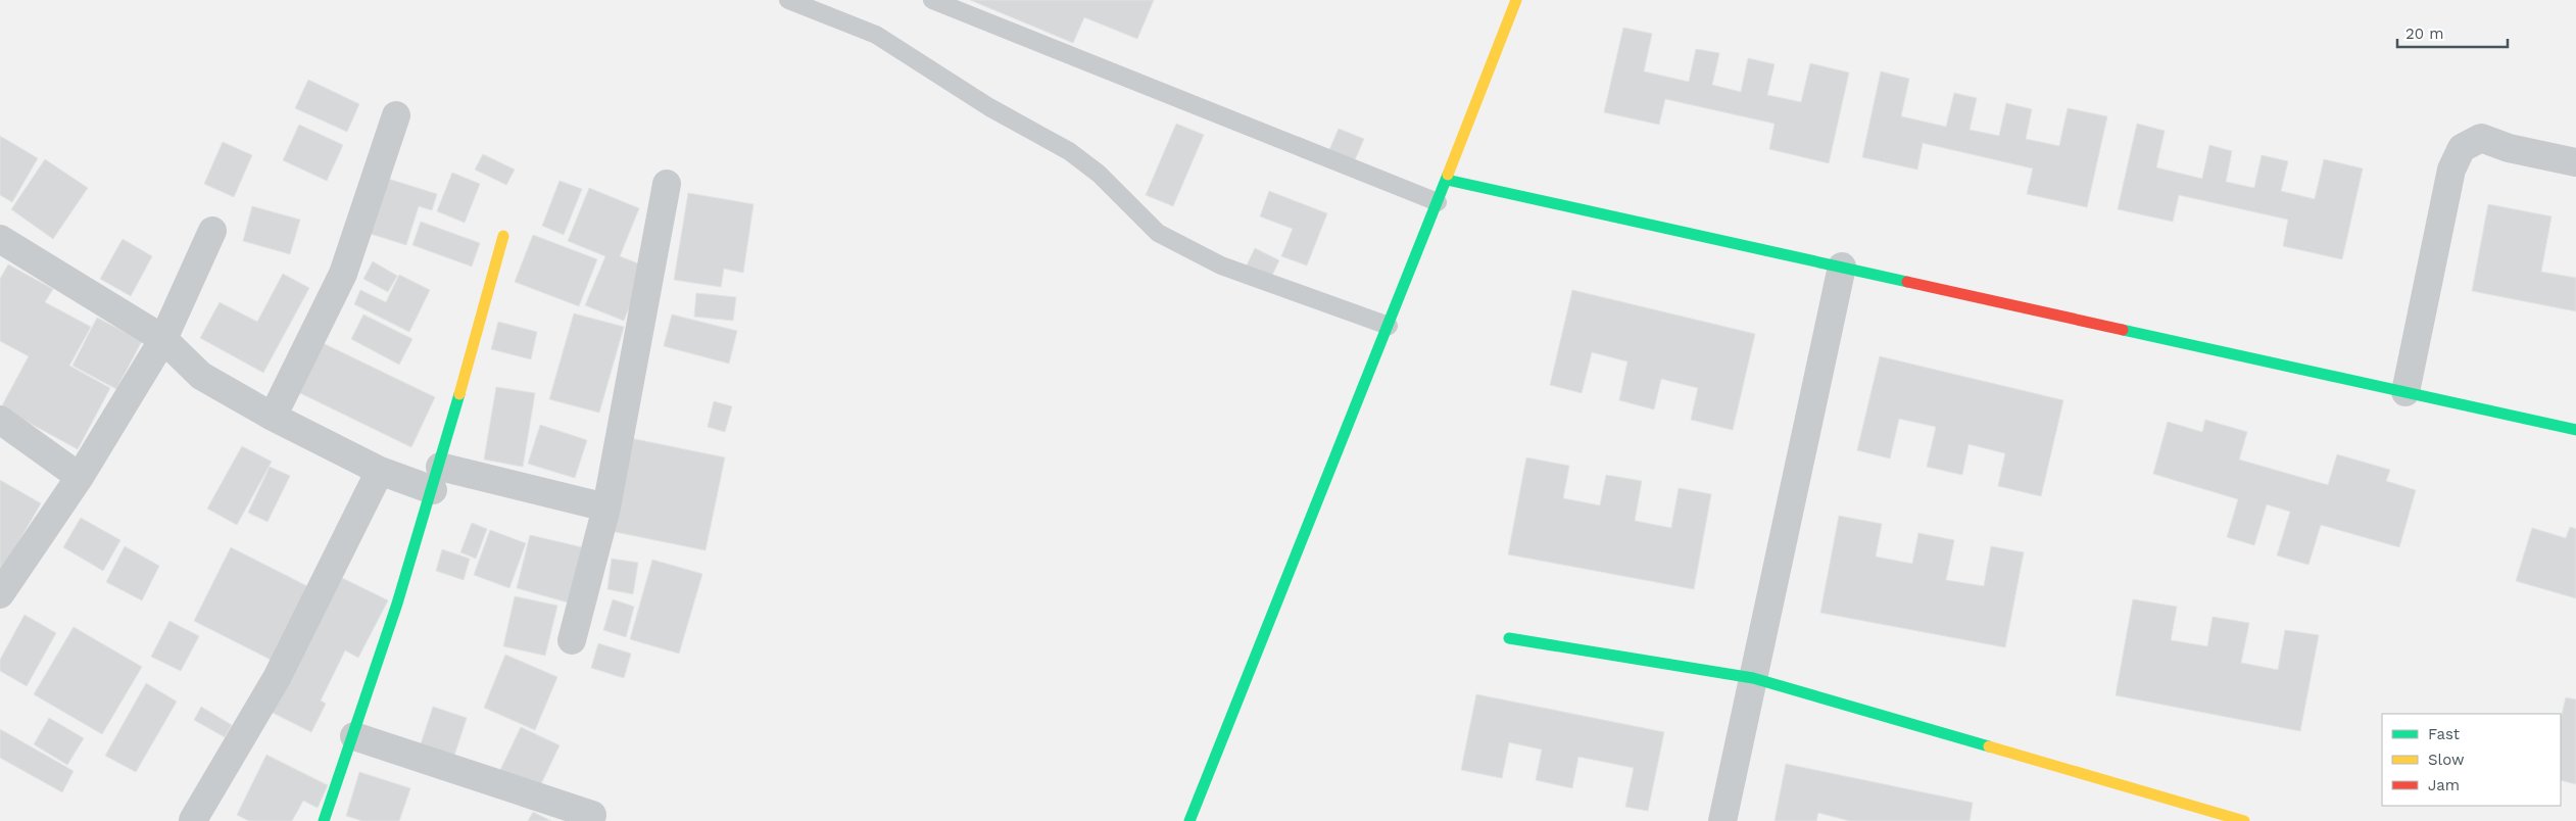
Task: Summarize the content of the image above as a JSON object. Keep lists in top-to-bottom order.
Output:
{
  "legend": ["Fast", "Slow", "Jam"],
  "scale_bar": "20 m"
}
